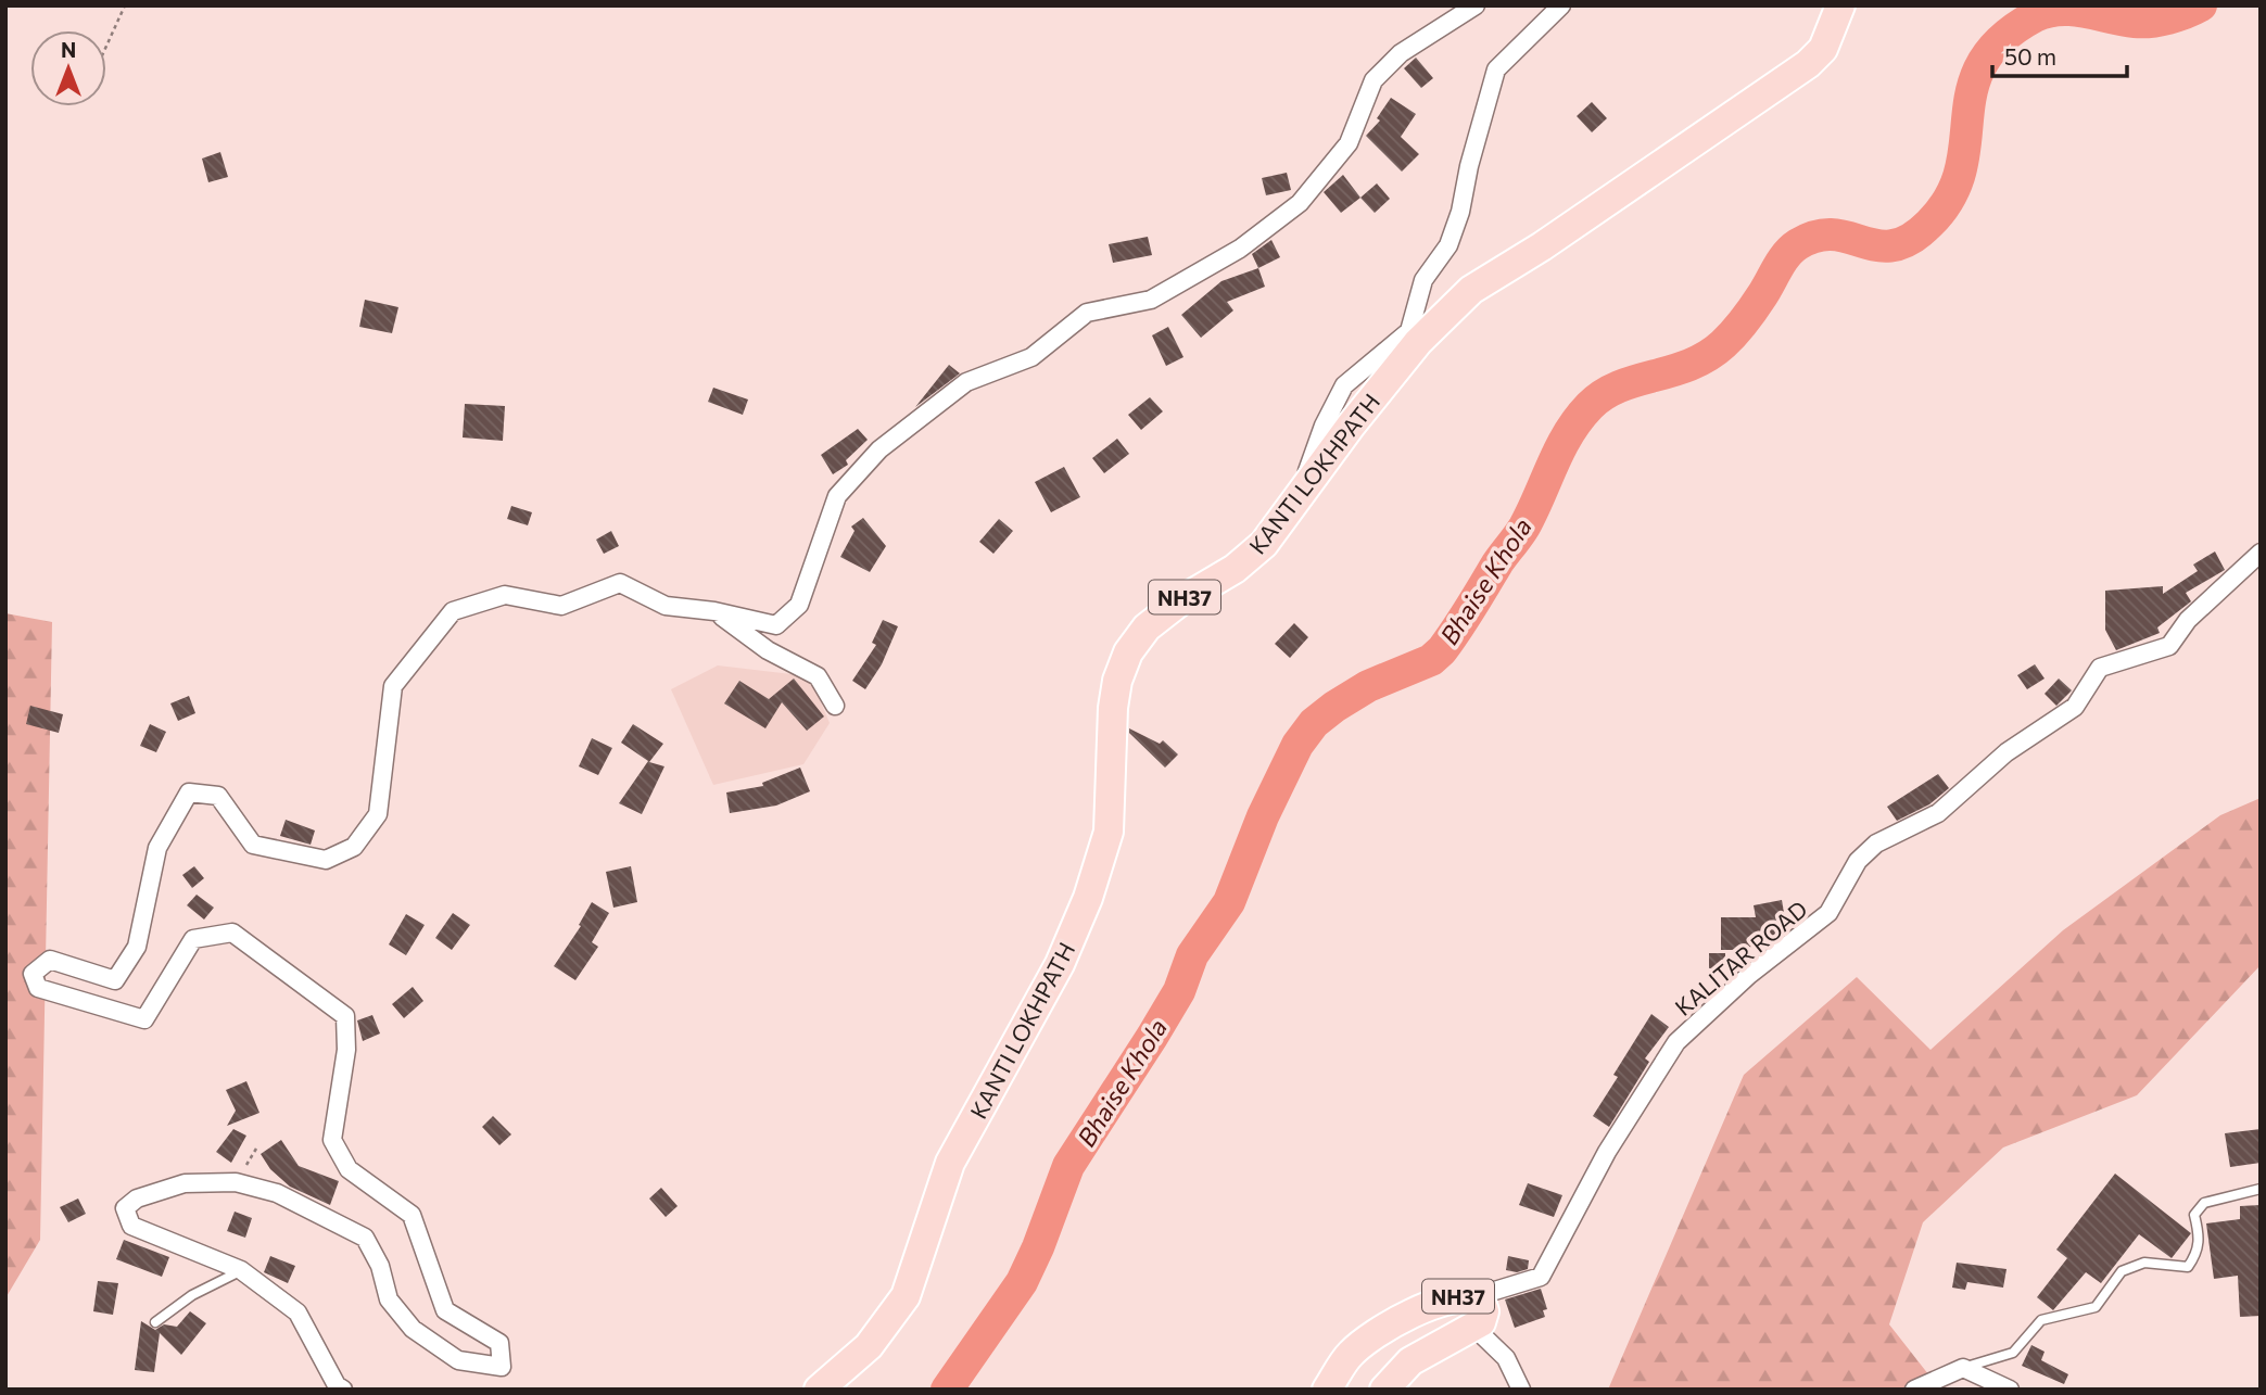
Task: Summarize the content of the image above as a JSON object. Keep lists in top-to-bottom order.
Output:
{
  "streets": {
    "main road": ["KANTI LOKHPATH", "NH37"],
    "street": ["KALITAR ROAD"]
  },
  "crossings": [
    ["NH37", "KALITAR ROAD"]
  ],
  "water": ["Bhaise Khola"],
  "scale_bar": "50 m",
  "north": "top"
}
